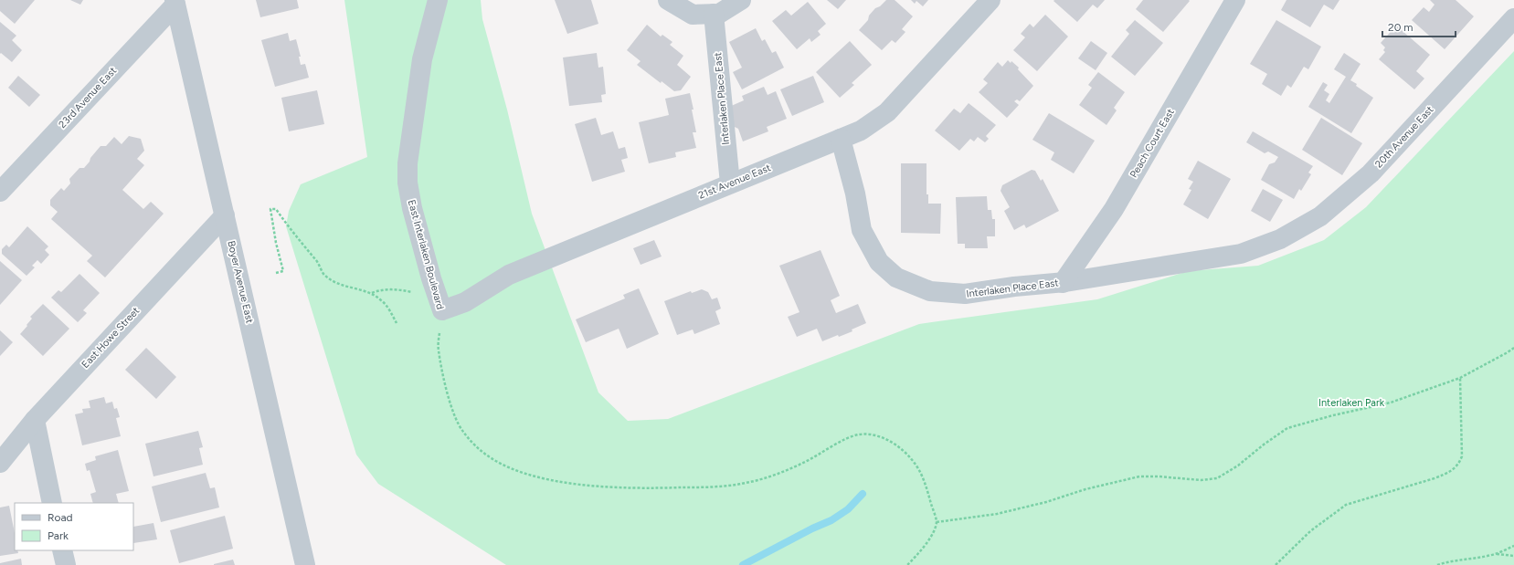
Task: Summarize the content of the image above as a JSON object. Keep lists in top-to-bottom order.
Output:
{
  "streets": {
    "street": [
      "23rd Avenue East",
      "Interlaken Place East",
      "20th Avenue East",
      "Peach Court East",
      "21st Avenue East",
      "East Interlaken Boulevard",
      "Boyer Avenue East",
      "East Howe Street"
    ]
  },
  "crossings": [
    ["23rd Avenue East", "Boyer Avenue East"],
    ["Interlaken Place East", "20th Avenue East"],
    ["Interlaken Place East", "Peach Court East"],
    ["Interlaken Place East", "21st Avenue East"],
    ["21st Avenue East", "East Interlaken Boulevard"],
    ["Boyer Avenue East", "East Howe Street"]
  ],
  "parks": ["Interlaken Park"],
  "legend": ["Road", "Park"],
  "scale_bar": "20 m"
}
